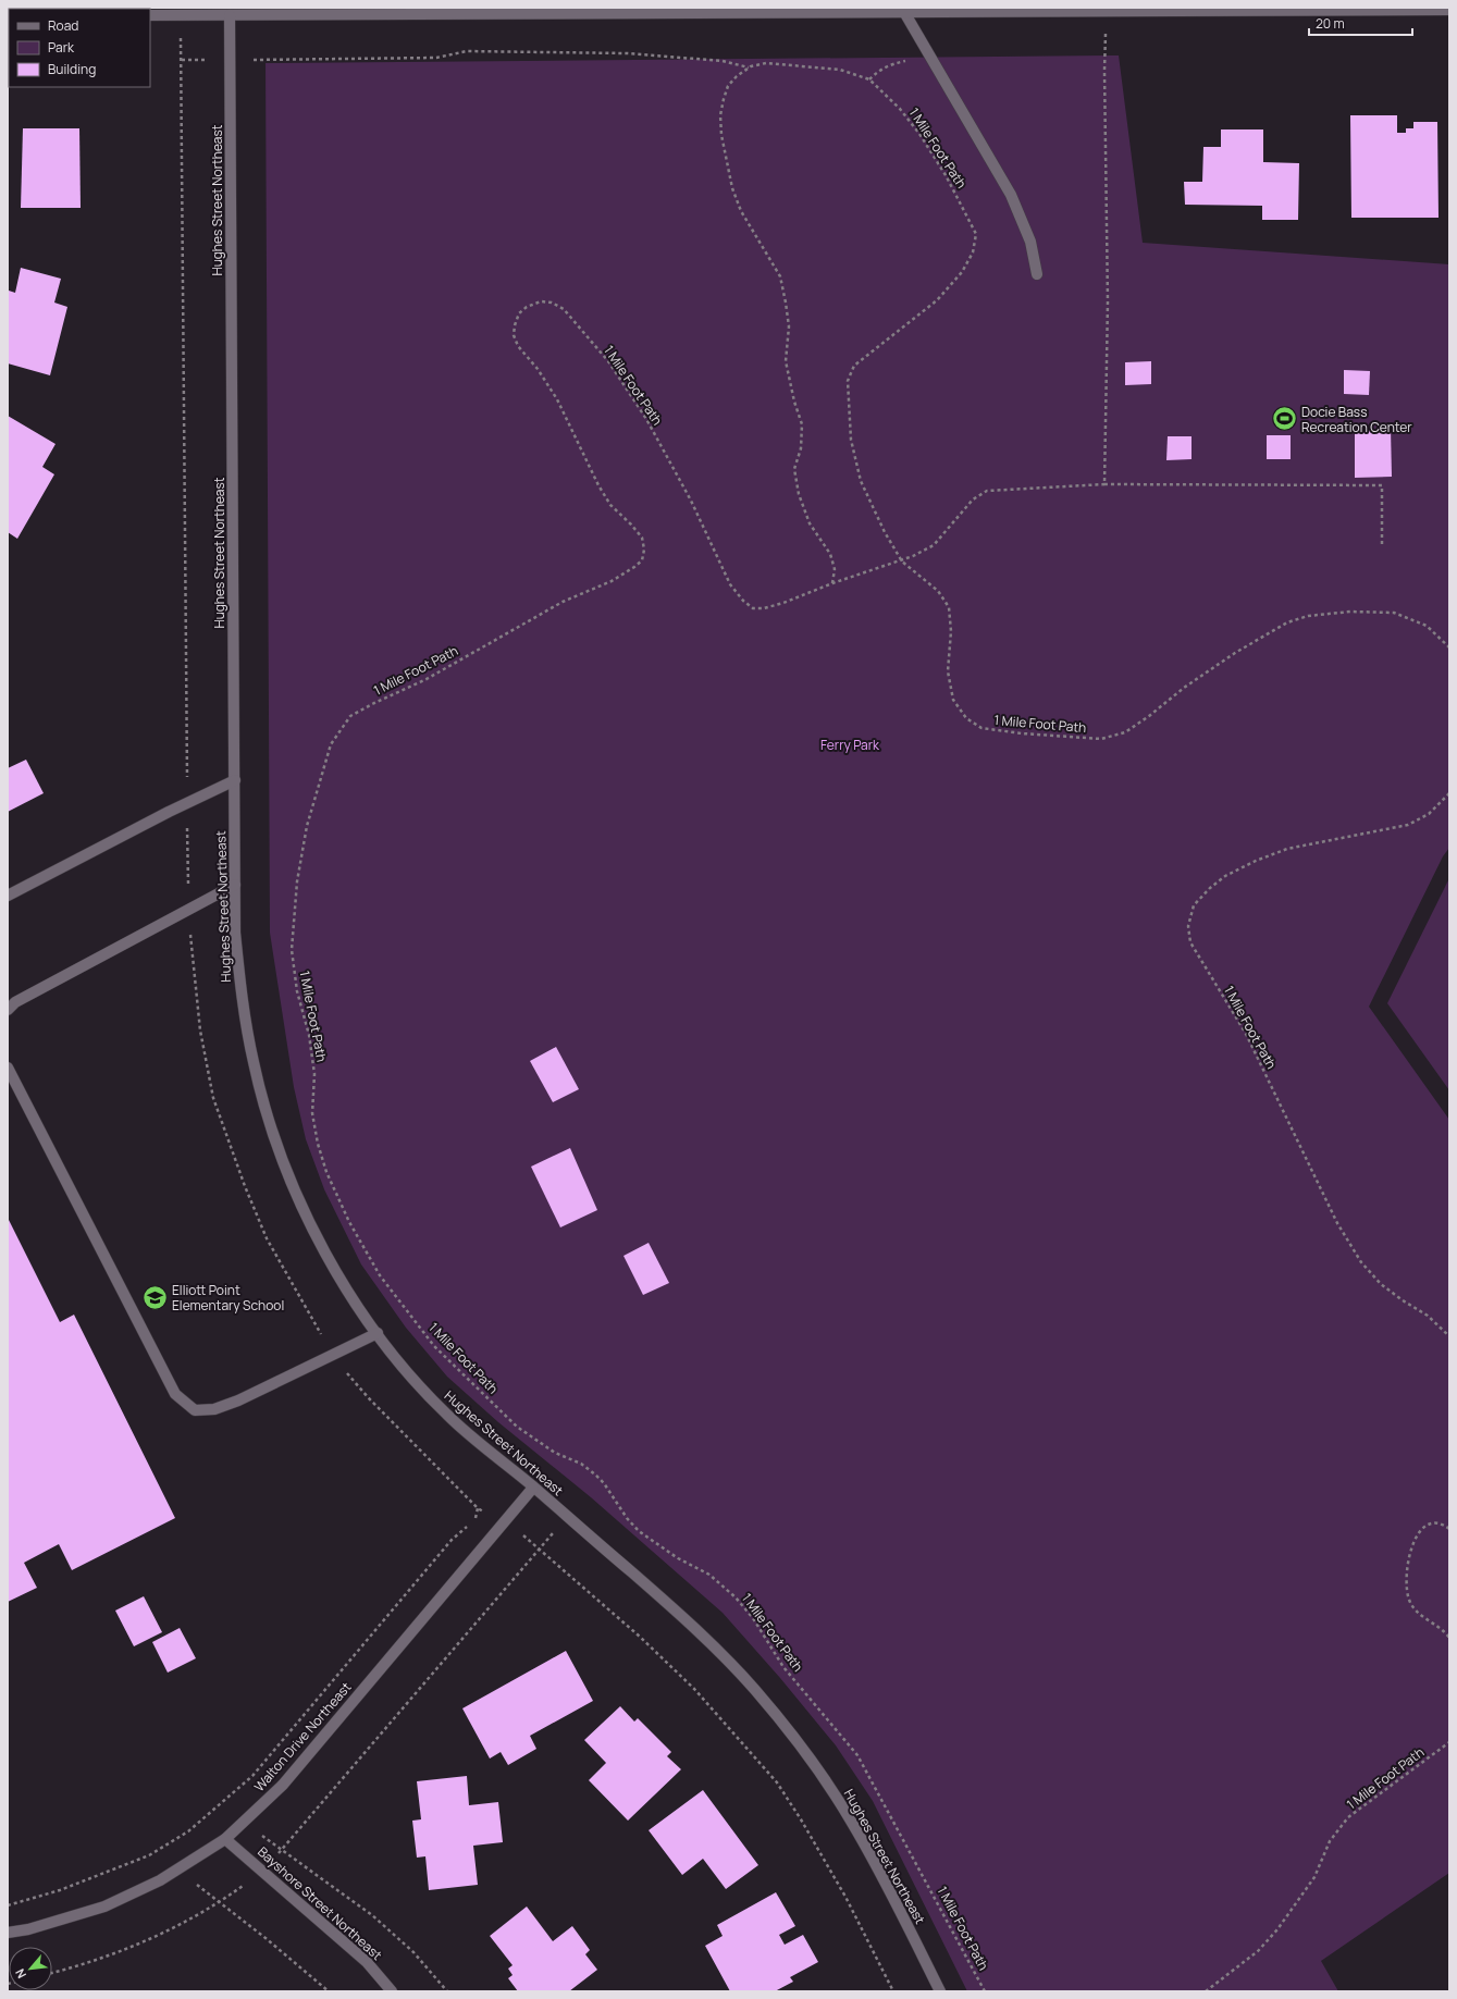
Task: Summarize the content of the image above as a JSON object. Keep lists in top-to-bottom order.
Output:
{
  "streets": {
    "street": ["Hughes Street Northeast", "Walton Drive Northeast", "Bayshore Street Northeast"],
    "path": ["1 Mile Foot Path"]
  },
  "crossings": [
    ["Hughes Street Northeast", "Walton Drive Northeast"],
    ["Walton Drive Northeast", "Bayshore Street Northeast"]
  ],
  "parks": ["Ferry Park"],
  "places": {
    "sports": ["Docie Bass Recreation Center"],
    "school or university": ["Elliott Point Elementary School"]
  },
  "legend": ["Road", "Park", "Building"],
  "scale_bar": "20 m",
  "north": "bottom left"
}
